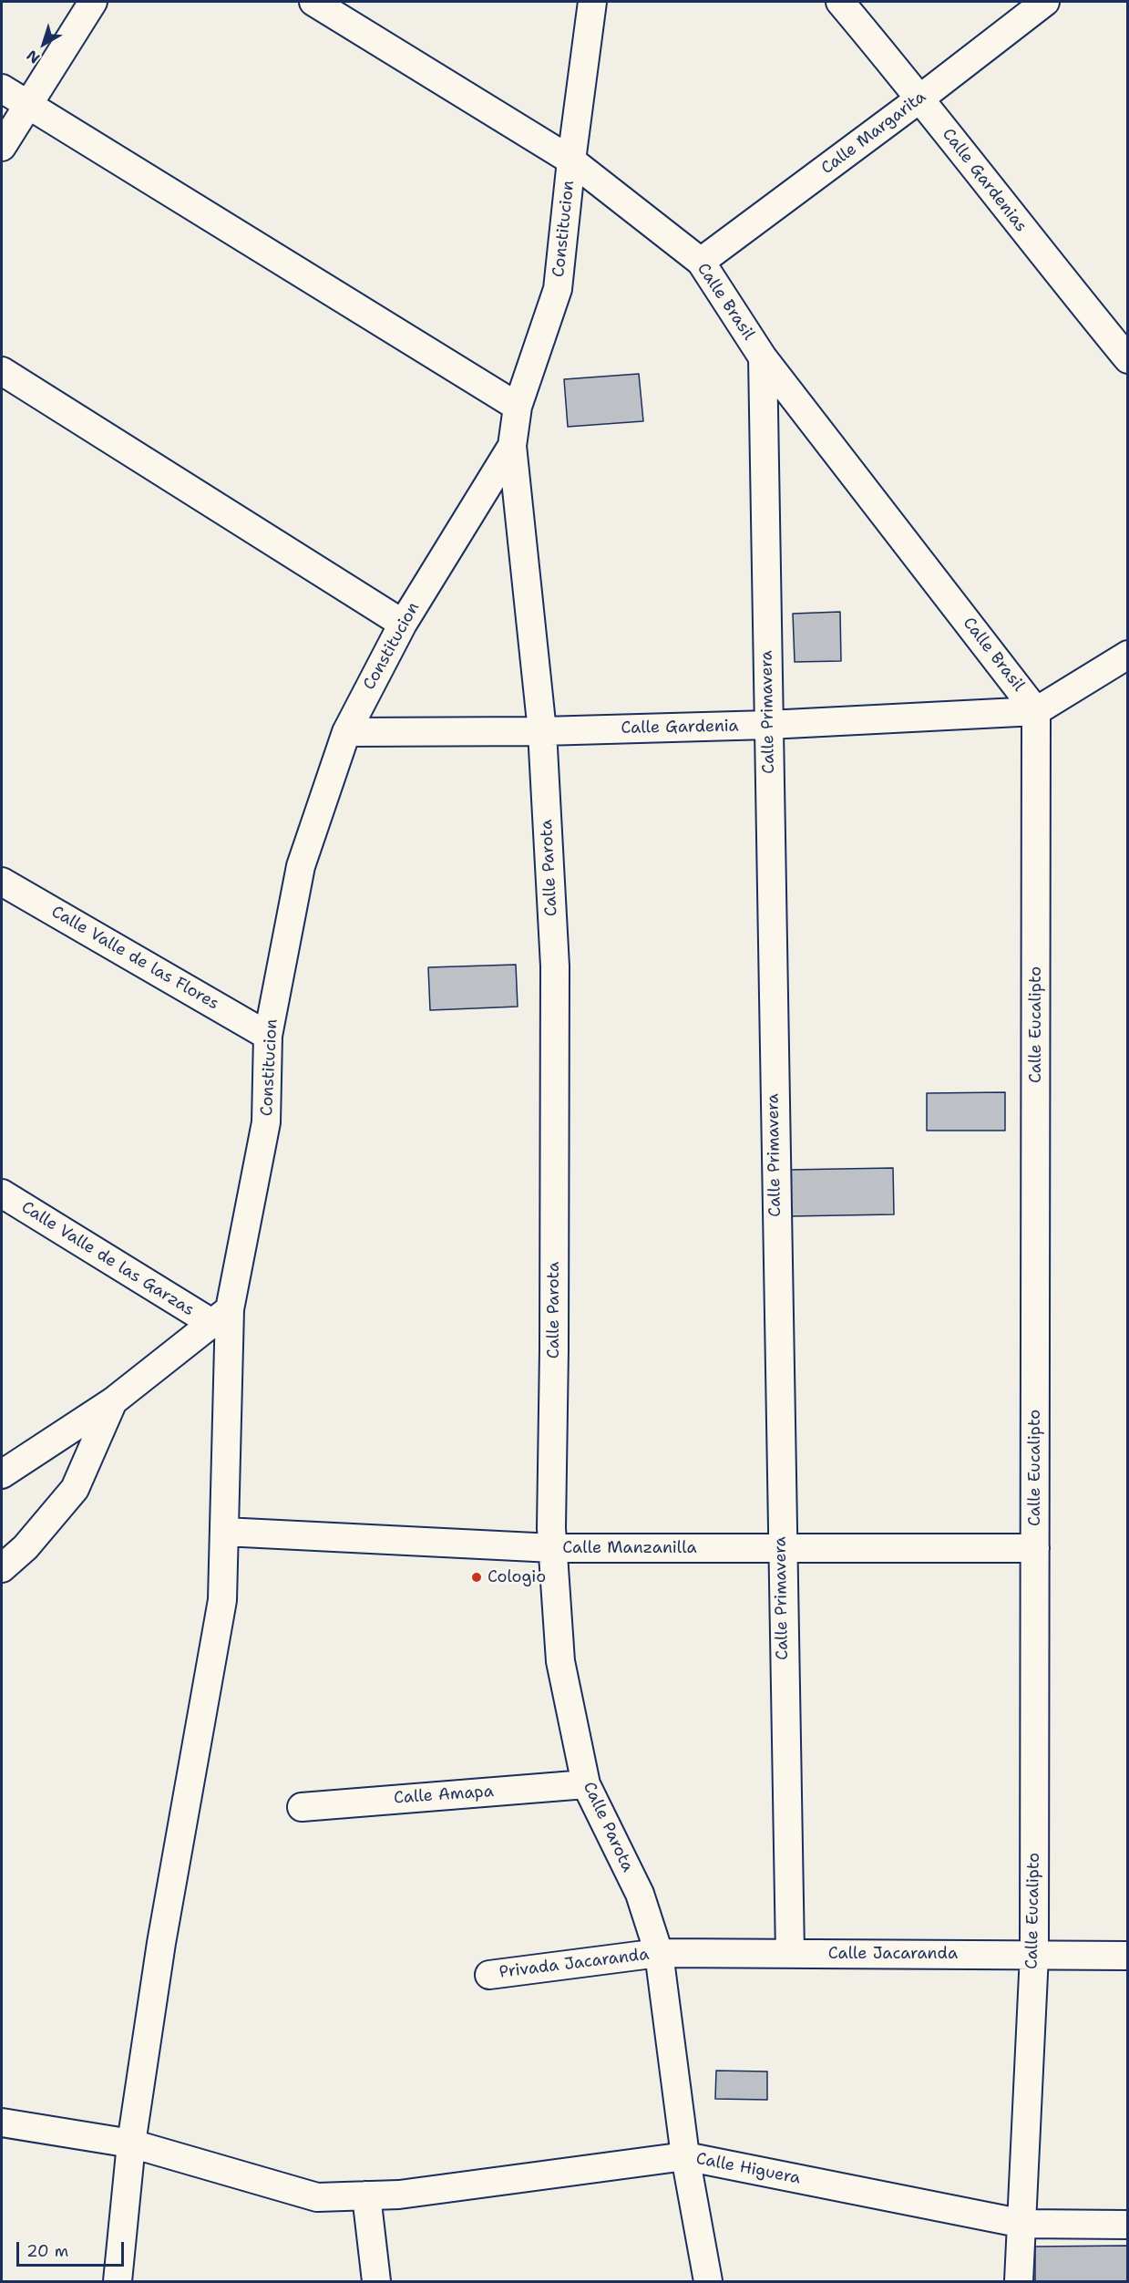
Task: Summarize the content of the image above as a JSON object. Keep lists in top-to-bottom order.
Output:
{
  "streets": {
    "street": [
      "Calle Margarita",
      "Calle Gardenias",
      "Constitucion",
      "Calle Brasil",
      "Calle Primavera",
      "Calle Gardenia",
      "Calle Parota",
      "Calle Valle de las Flores",
      "Calle Eucalipto",
      "Calle Valle de las Garzas",
      "Calle Manzanilla",
      "Calle Amapa",
      "Calle Jacaranda",
      "Privada Jacaranda",
      "Calle Higuera"
    ]
  },
  "crossings": [
    ["Calle Margarita", "Calle Gardenias"],
    ["Calle Margarita", "Calle Brasil"],
    ["Constitucion", "Calle Brasil"],
    ["Constitucion", "Calle Gardenia"],
    ["Constitucion", "Calle Parota"],
    ["Constitucion", "Calle Valle de las Flores"],
    ["Constitucion", "Calle Valle de las Garzas"],
    ["Constitucion", "Calle Manzanilla"],
    ["Constitucion", "Calle Higuera"],
    ["Calle Brasil", "Calle Primavera"],
    ["Calle Brasil", "Calle Gardenia"],
    ["Calle Brasil", "Calle Eucalipto"],
    ["Calle Primavera", "Calle Gardenia"],
    ["Calle Primavera", "Calle Manzanilla"],
    ["Calle Primavera", "Calle Jacaranda"],
    ["Calle Gardenia", "Calle Parota"],
    ["Calle Gardenia", "Calle Eucalipto"],
    ["Calle Parota", "Calle Manzanilla"],
    ["Calle Parota", "Calle Amapa"],
    ["Calle Parota", "Calle Jacaranda"],
    ["Calle Parota", "Privada Jacaranda"],
    ["Calle Parota", "Calle Higuera"],
    ["Calle Eucalipto", "Calle Manzanilla"],
    ["Calle Eucalipto", "Calle Jacaranda"],
    ["Calle Eucalipto", "Calle Higuera"],
    ["Calle Jacaranda", "Privada Jacaranda"]
  ],
  "places": ["Cologio"],
  "scale_bar": "20 m",
  "north": "bottom left"
}
